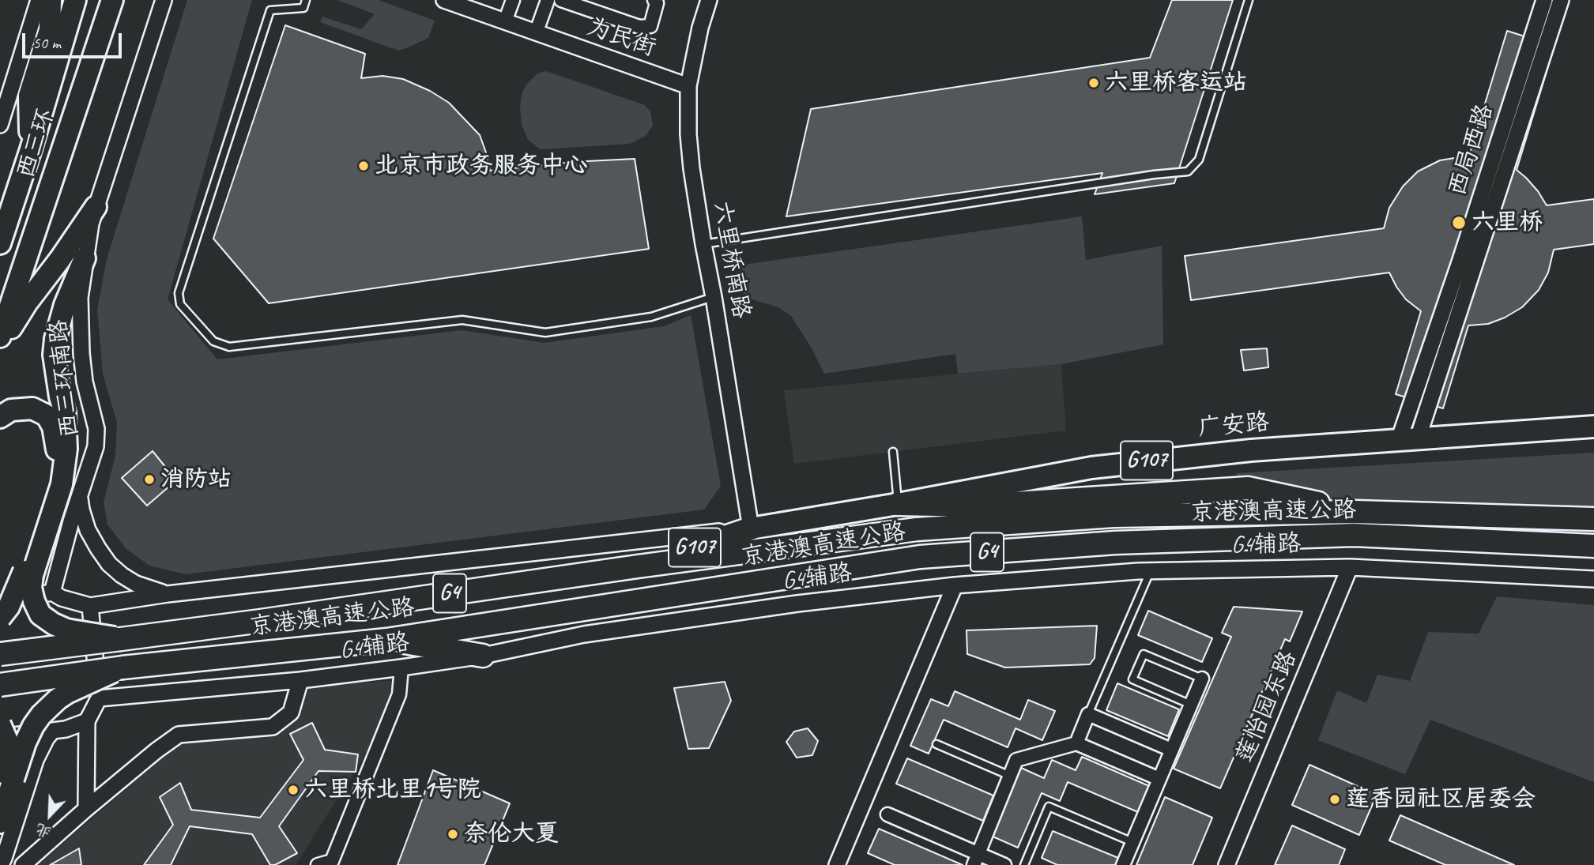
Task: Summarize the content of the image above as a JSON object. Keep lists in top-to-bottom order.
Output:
{
  "streets": {
    "highway": [
      "西三环",
      "广安路",
      "G107",
      "京港澳高速公路",
      "G4"
    ],
    "street": [
      "为民街",
      "西局西路",
      "六里桥南路",
      "西三环南路",
      "G4辅路",
      "莲怡园东路"
    ]
  },
  "crossings": [
    ["为民街", "六里桥南路"],
    ["西局西路", "广安路"],
    ["六里桥南路", "广安路"],
    ["六里桥南路", "G107"],
    ["广安路", "G107"],
    ["G107", "京港澳高速公路"],
    ["G107", "G4"],
    ["京港澳高速公路", "G4"],
    ["G4辅路", "莲怡园东路"]
  ],
  "places": [
    "六里桥客运站",
    "北京市政务服务中心",
    "六里桥",
    "消防站",
    "六里桥北里1号院",
    "莲香园社区居委会",
    "奈伦大夏"
  ],
  "scale_bar": "50 m",
  "north": "bottom left"
}
